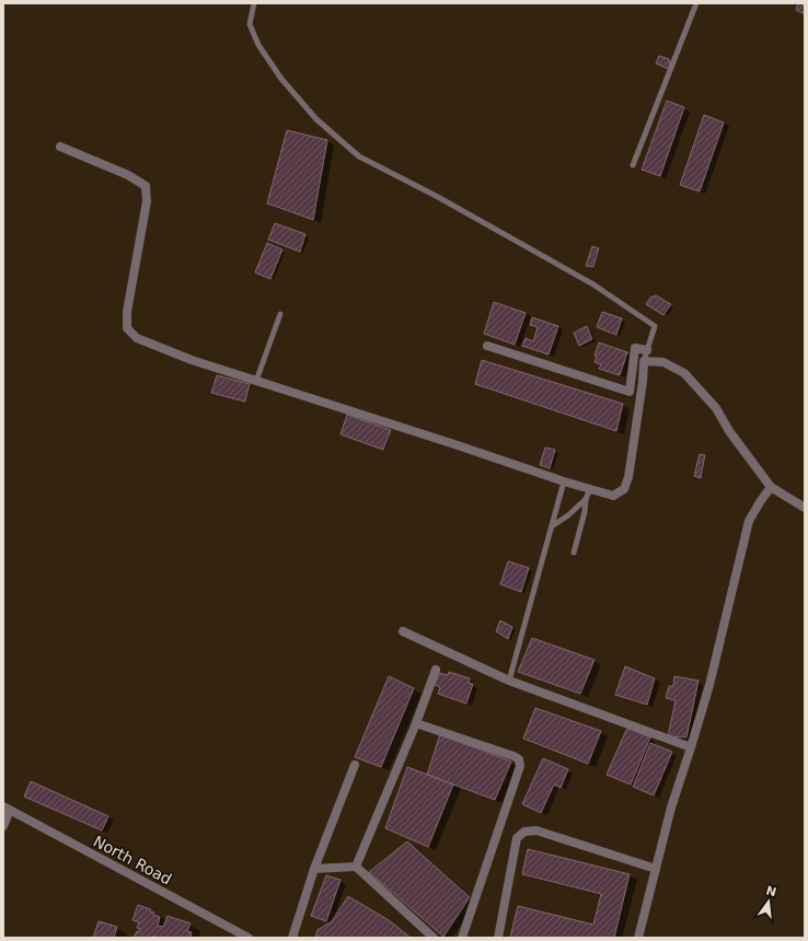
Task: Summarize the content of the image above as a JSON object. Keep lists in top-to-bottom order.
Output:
{
  "streets": {
    "street": ["North Road"]
  },
  "north": "top"
}
